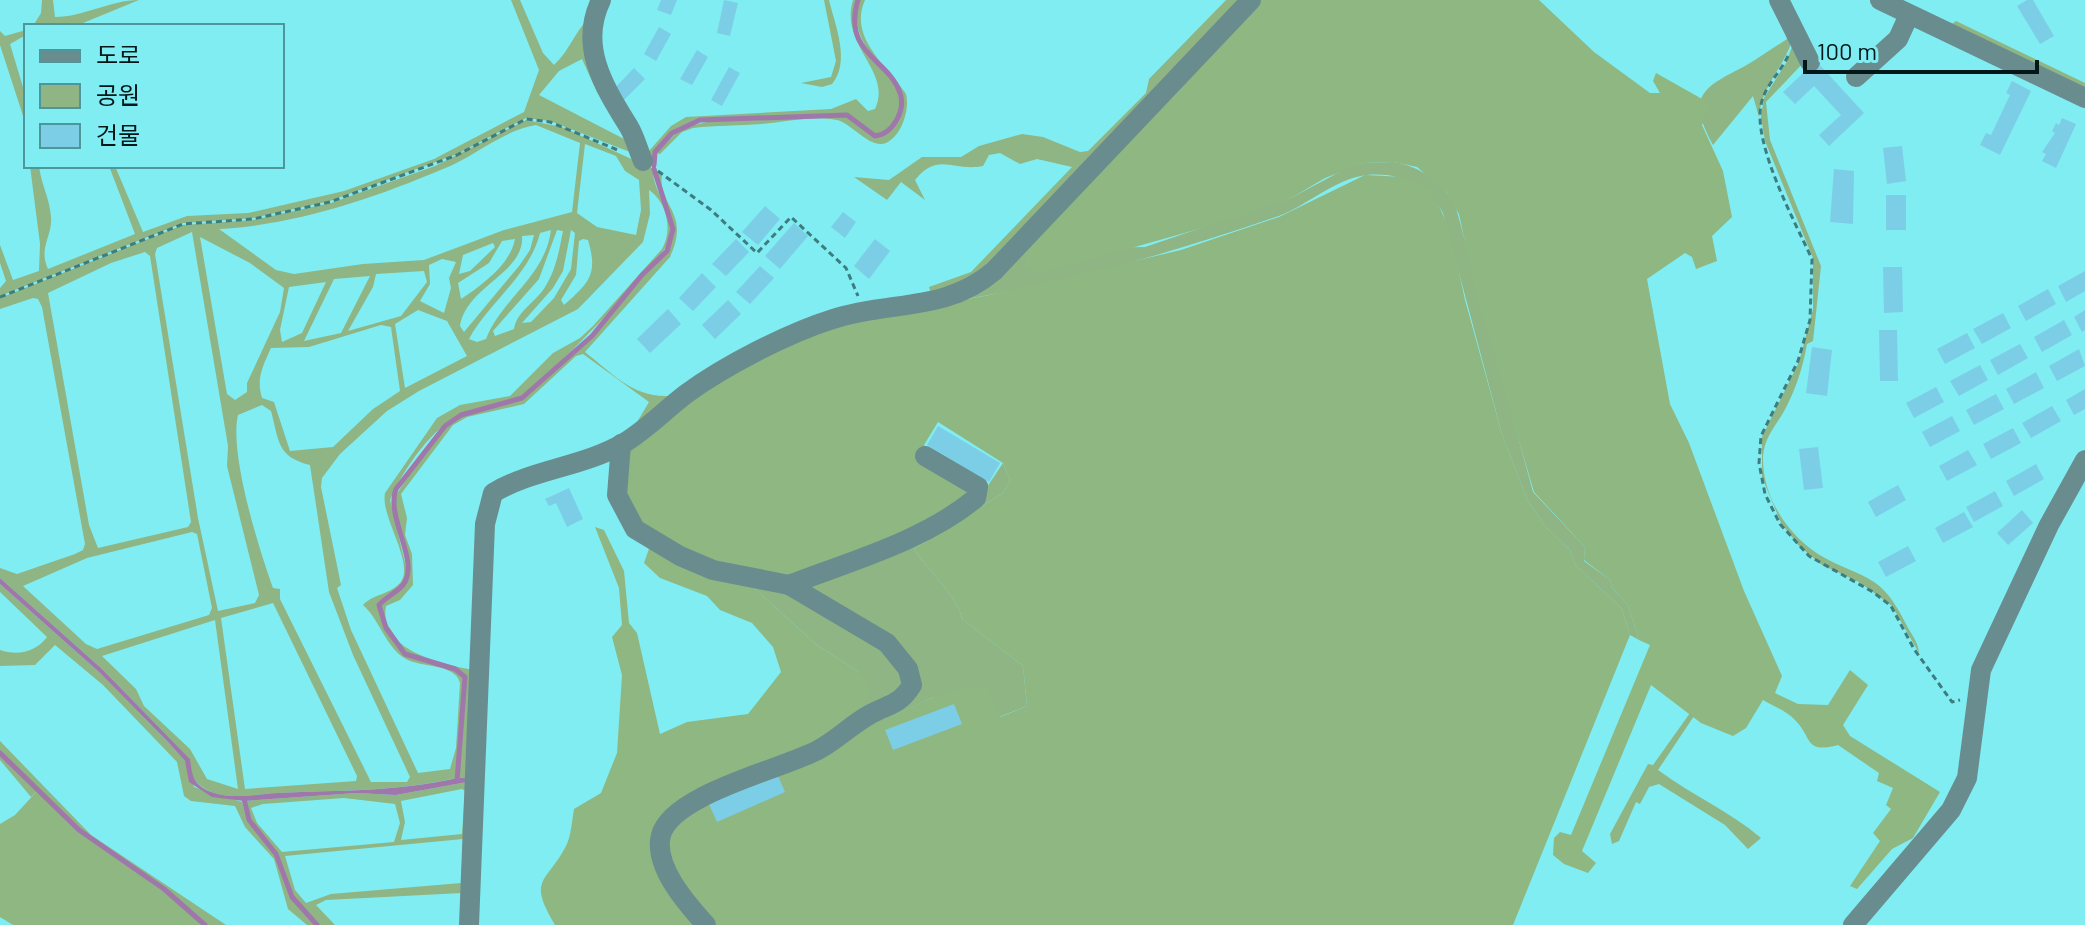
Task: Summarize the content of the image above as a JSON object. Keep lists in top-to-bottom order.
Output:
{
  "legend": ["도로", "공원", "건물"],
  "scale_bar": "100 m"
}
